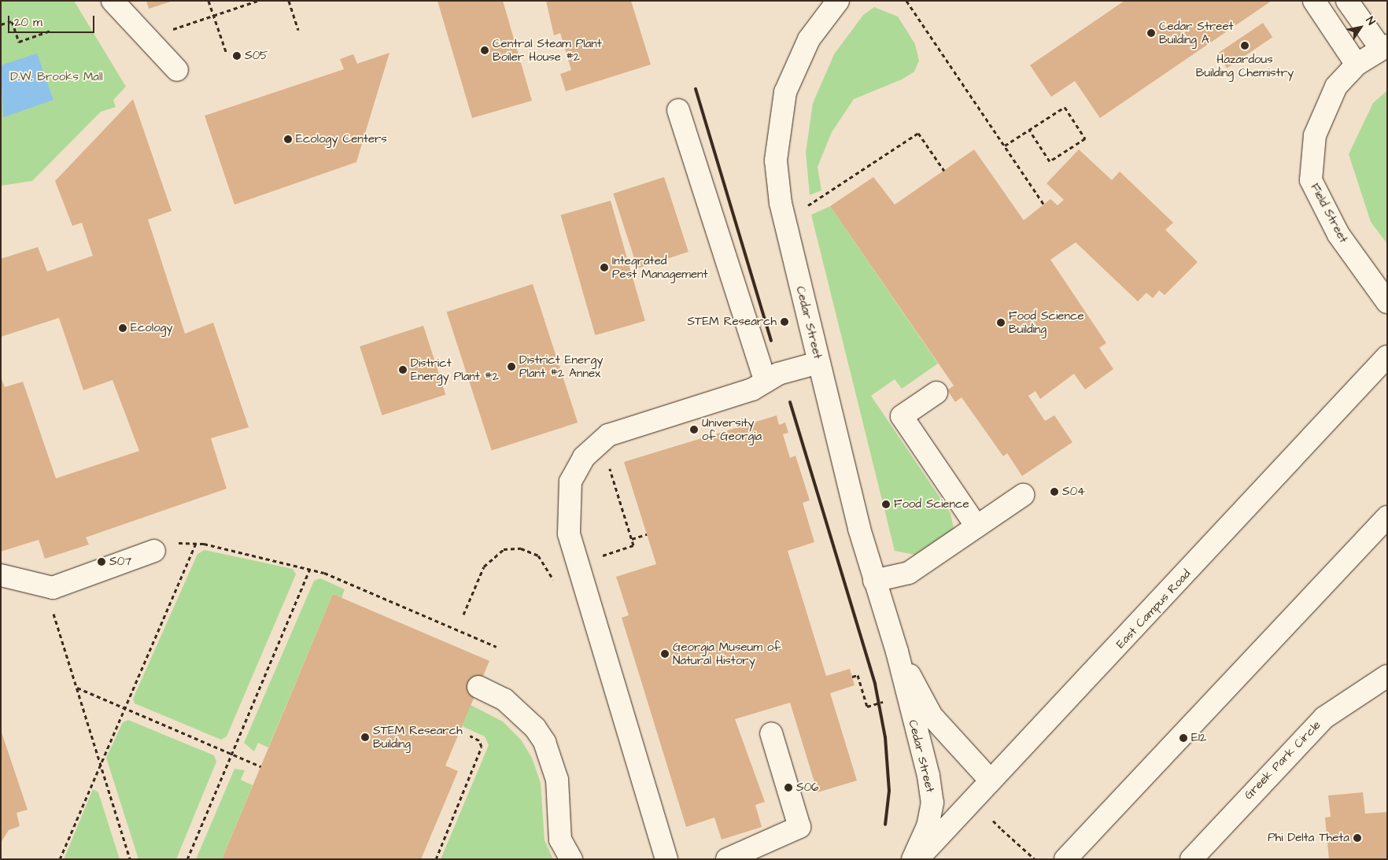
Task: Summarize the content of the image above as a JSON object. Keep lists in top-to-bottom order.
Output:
{
  "streets": {
    "street": [
      "Field Street",
      "Cedar Street",
      "East Campus Road",
      "Greek Park Circle"
    ]
  },
  "crossings": [
    ["Cedar Street", "East Campus Road"]
  ],
  "parks": ["D.W. Brooks Mall"],
  "places": [
    "Cedar Street Building A",
    "Hazardous Building Chemistry",
    "Central Steam Plant Boiler House #2",
    "S05",
    "Ecology Centers",
    "Integrated Pest Management",
    "STEM Research",
    "Food Science Building",
    "Ecology",
    "District Energy Plant #2 Annex",
    "District Energy Plant #2",
    "University of Georgia",
    "S04",
    "Food Science",
    "S07",
    "Georgia Museum of Natural History",
    "STEM Research Building",
    "E12",
    "S06",
    "Phi Delta Theta"
  ],
  "scale_bar": "20 m",
  "north": "top right"
}
